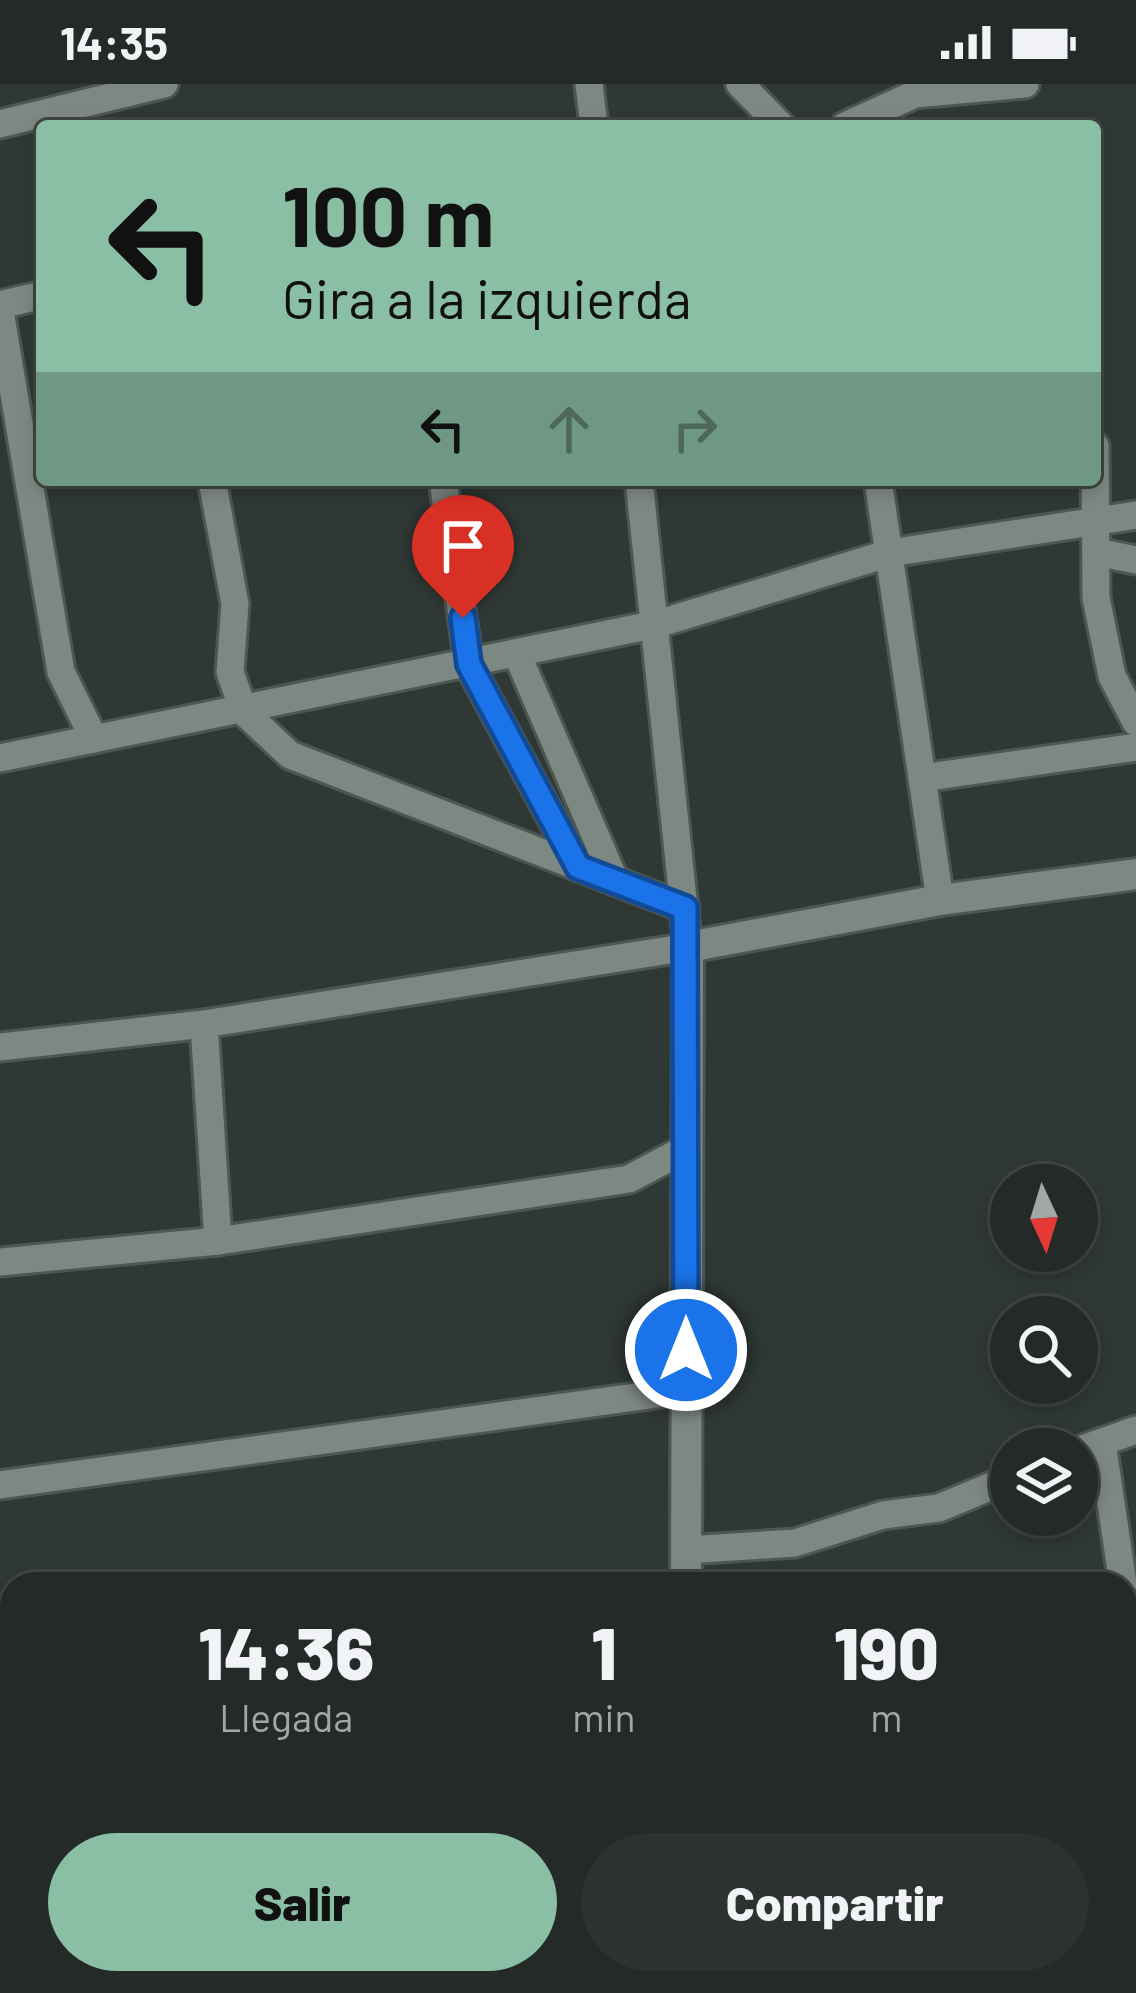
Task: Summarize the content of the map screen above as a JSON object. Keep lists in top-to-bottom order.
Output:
{
  "north": "bottom",
  "page": {
    "status": "14:35",
    "turn": ["100 m", "Gira a la izquierda"],
    "eta": [
      "14:36",
      "Llegada",
      "1",
      "min",
      "190",
      "m"
    ],
    "buttons": ["Salir", "Compartir"]
  }
}
